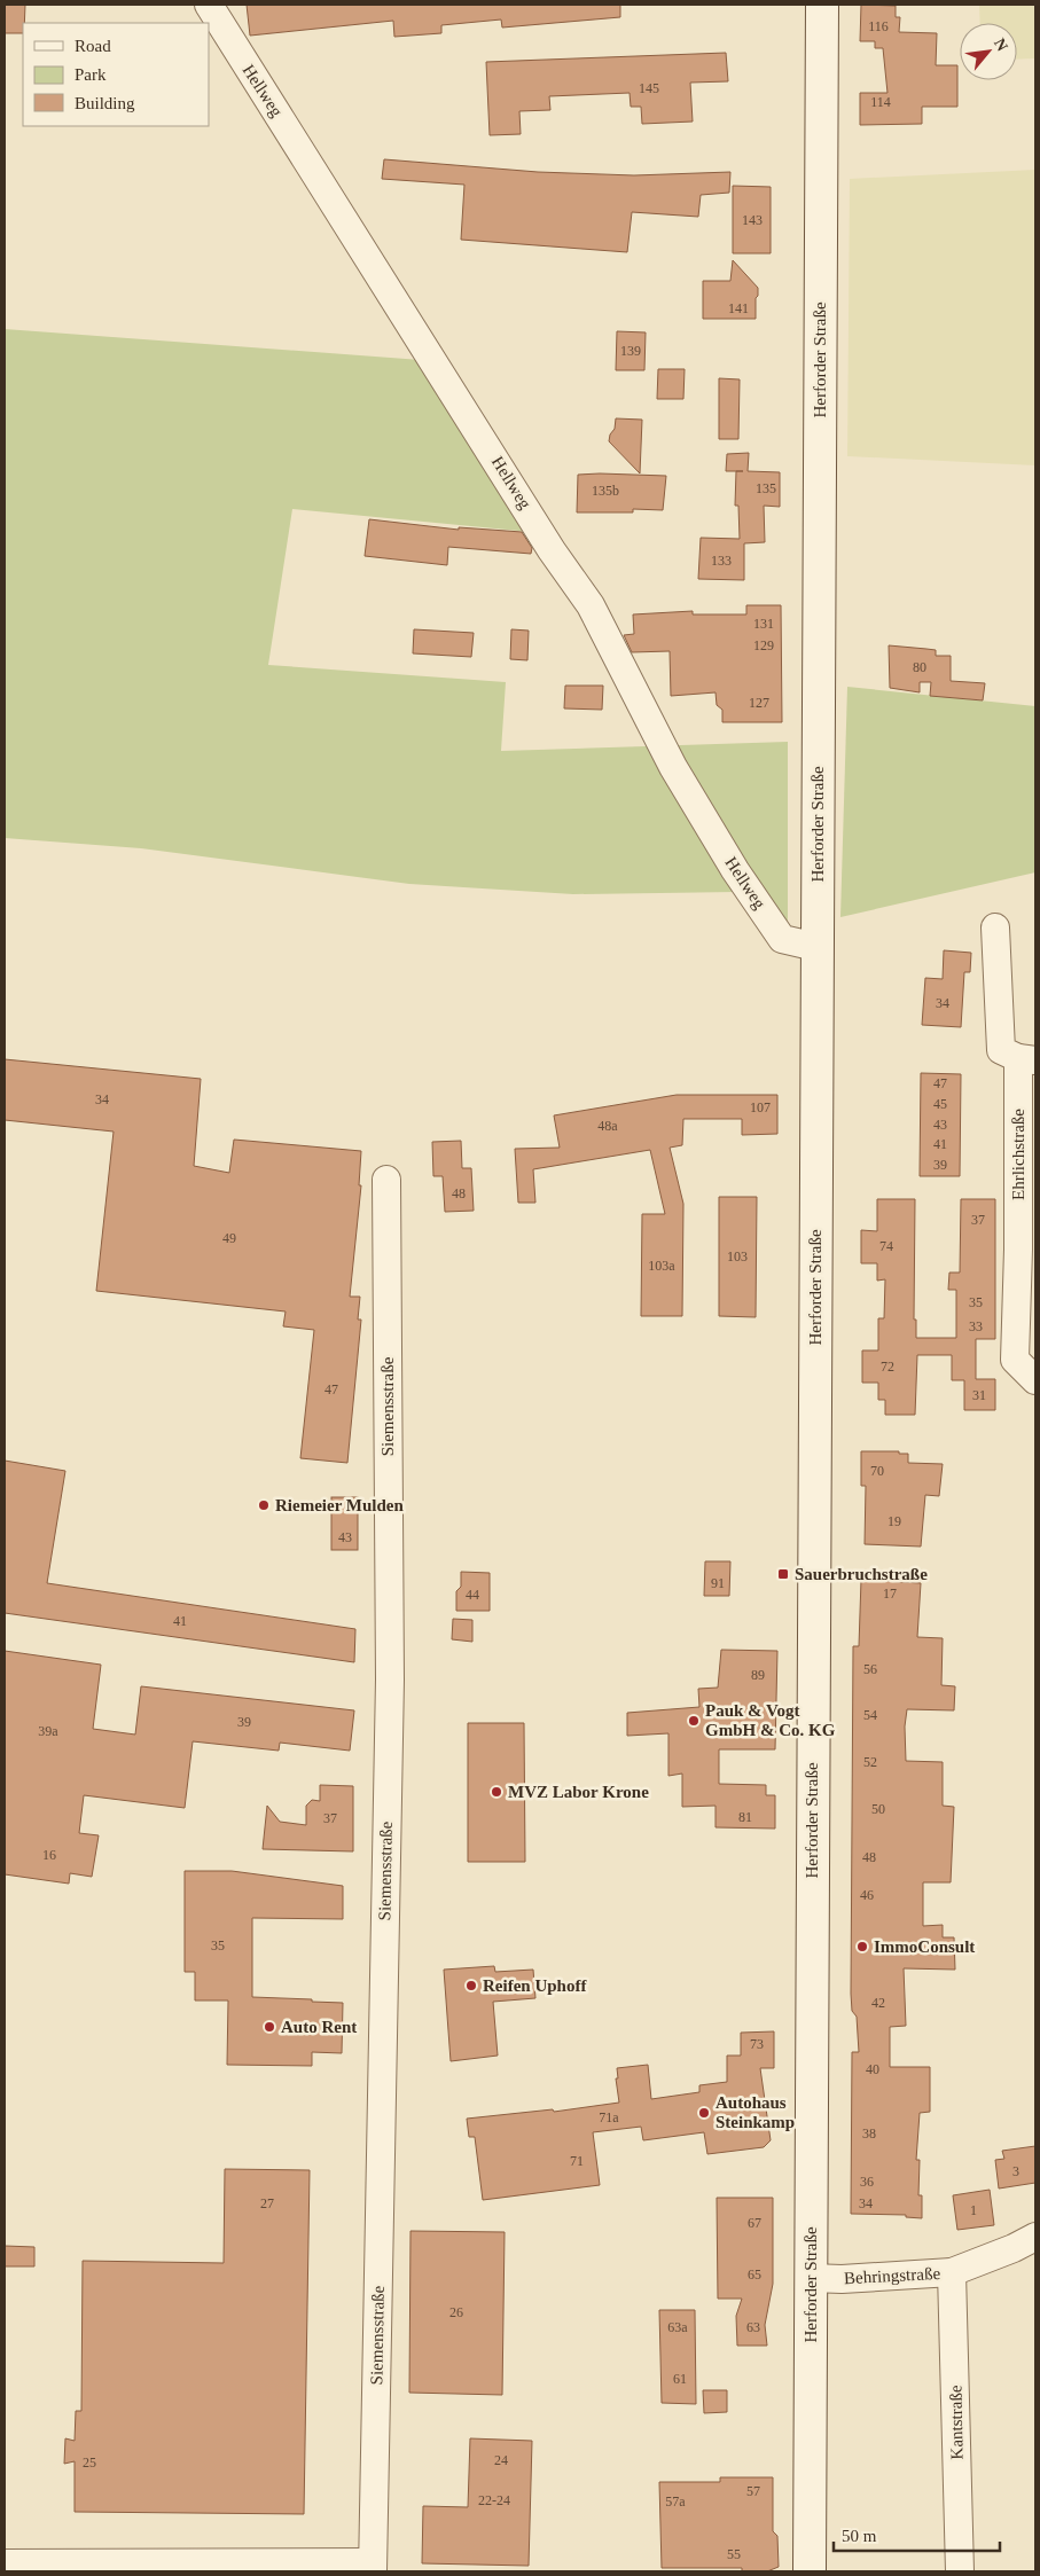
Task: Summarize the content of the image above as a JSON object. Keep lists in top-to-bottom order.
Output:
{
  "streets": {
    "main road": ["Herforder Straße"],
    "street": [
      "Hellweg",
      "Ehrlichstraße",
      "Siemensstraße",
      "Behringstraße",
      "Kantstraße"
    ]
  },
  "crossings": [
    ["Hellweg", "Herforder Straße"],
    ["Herforder Straße", "Behringstraße"],
    ["Behringstraße", "Kantstraße"]
  ],
  "places": {
    "other": [
      "Riemeier Mulden",
      "Pauk & Vogt GmbH & Co. KG",
      "MVZ Labor Krone",
      "ImmoConsult",
      "Reifen Uphoff",
      "Auto Rent",
      "Autohaus Steinkamp"
    ],
    "transit": ["Sauerbruchstraße"]
  },
  "house_numbers": [
    "116",
    "145",
    "114",
    "143",
    "141",
    "139",
    "135",
    "135b",
    "133",
    "131",
    "129",
    "80",
    "127",
    "34",
    "47",
    "34",
    "45",
    "107",
    "43",
    "48a",
    "41",
    "39",
    "48",
    "37",
    "49",
    "74",
    "103",
    "103a",
    "35",
    "33",
    "72",
    "47",
    "31",
    "70",
    "19",
    "43",
    "91",
    "17",
    "44",
    "41",
    "56",
    "89",
    "54",
    "39",
    "39a",
    "52",
    "50",
    "81",
    "37",
    "16",
    "48",
    "46",
    "35",
    "42",
    "73",
    "40",
    "71a",
    "38",
    "71",
    "3",
    "36",
    "27",
    "34",
    "1",
    "67",
    "65",
    "26",
    "63a",
    "63",
    "61",
    "24",
    "25",
    "57",
    "22-24",
    "57a",
    "55"
  ],
  "legend": ["Road", "Park", "Building"],
  "scale_bar": "50 m",
  "north": "top right"
}
